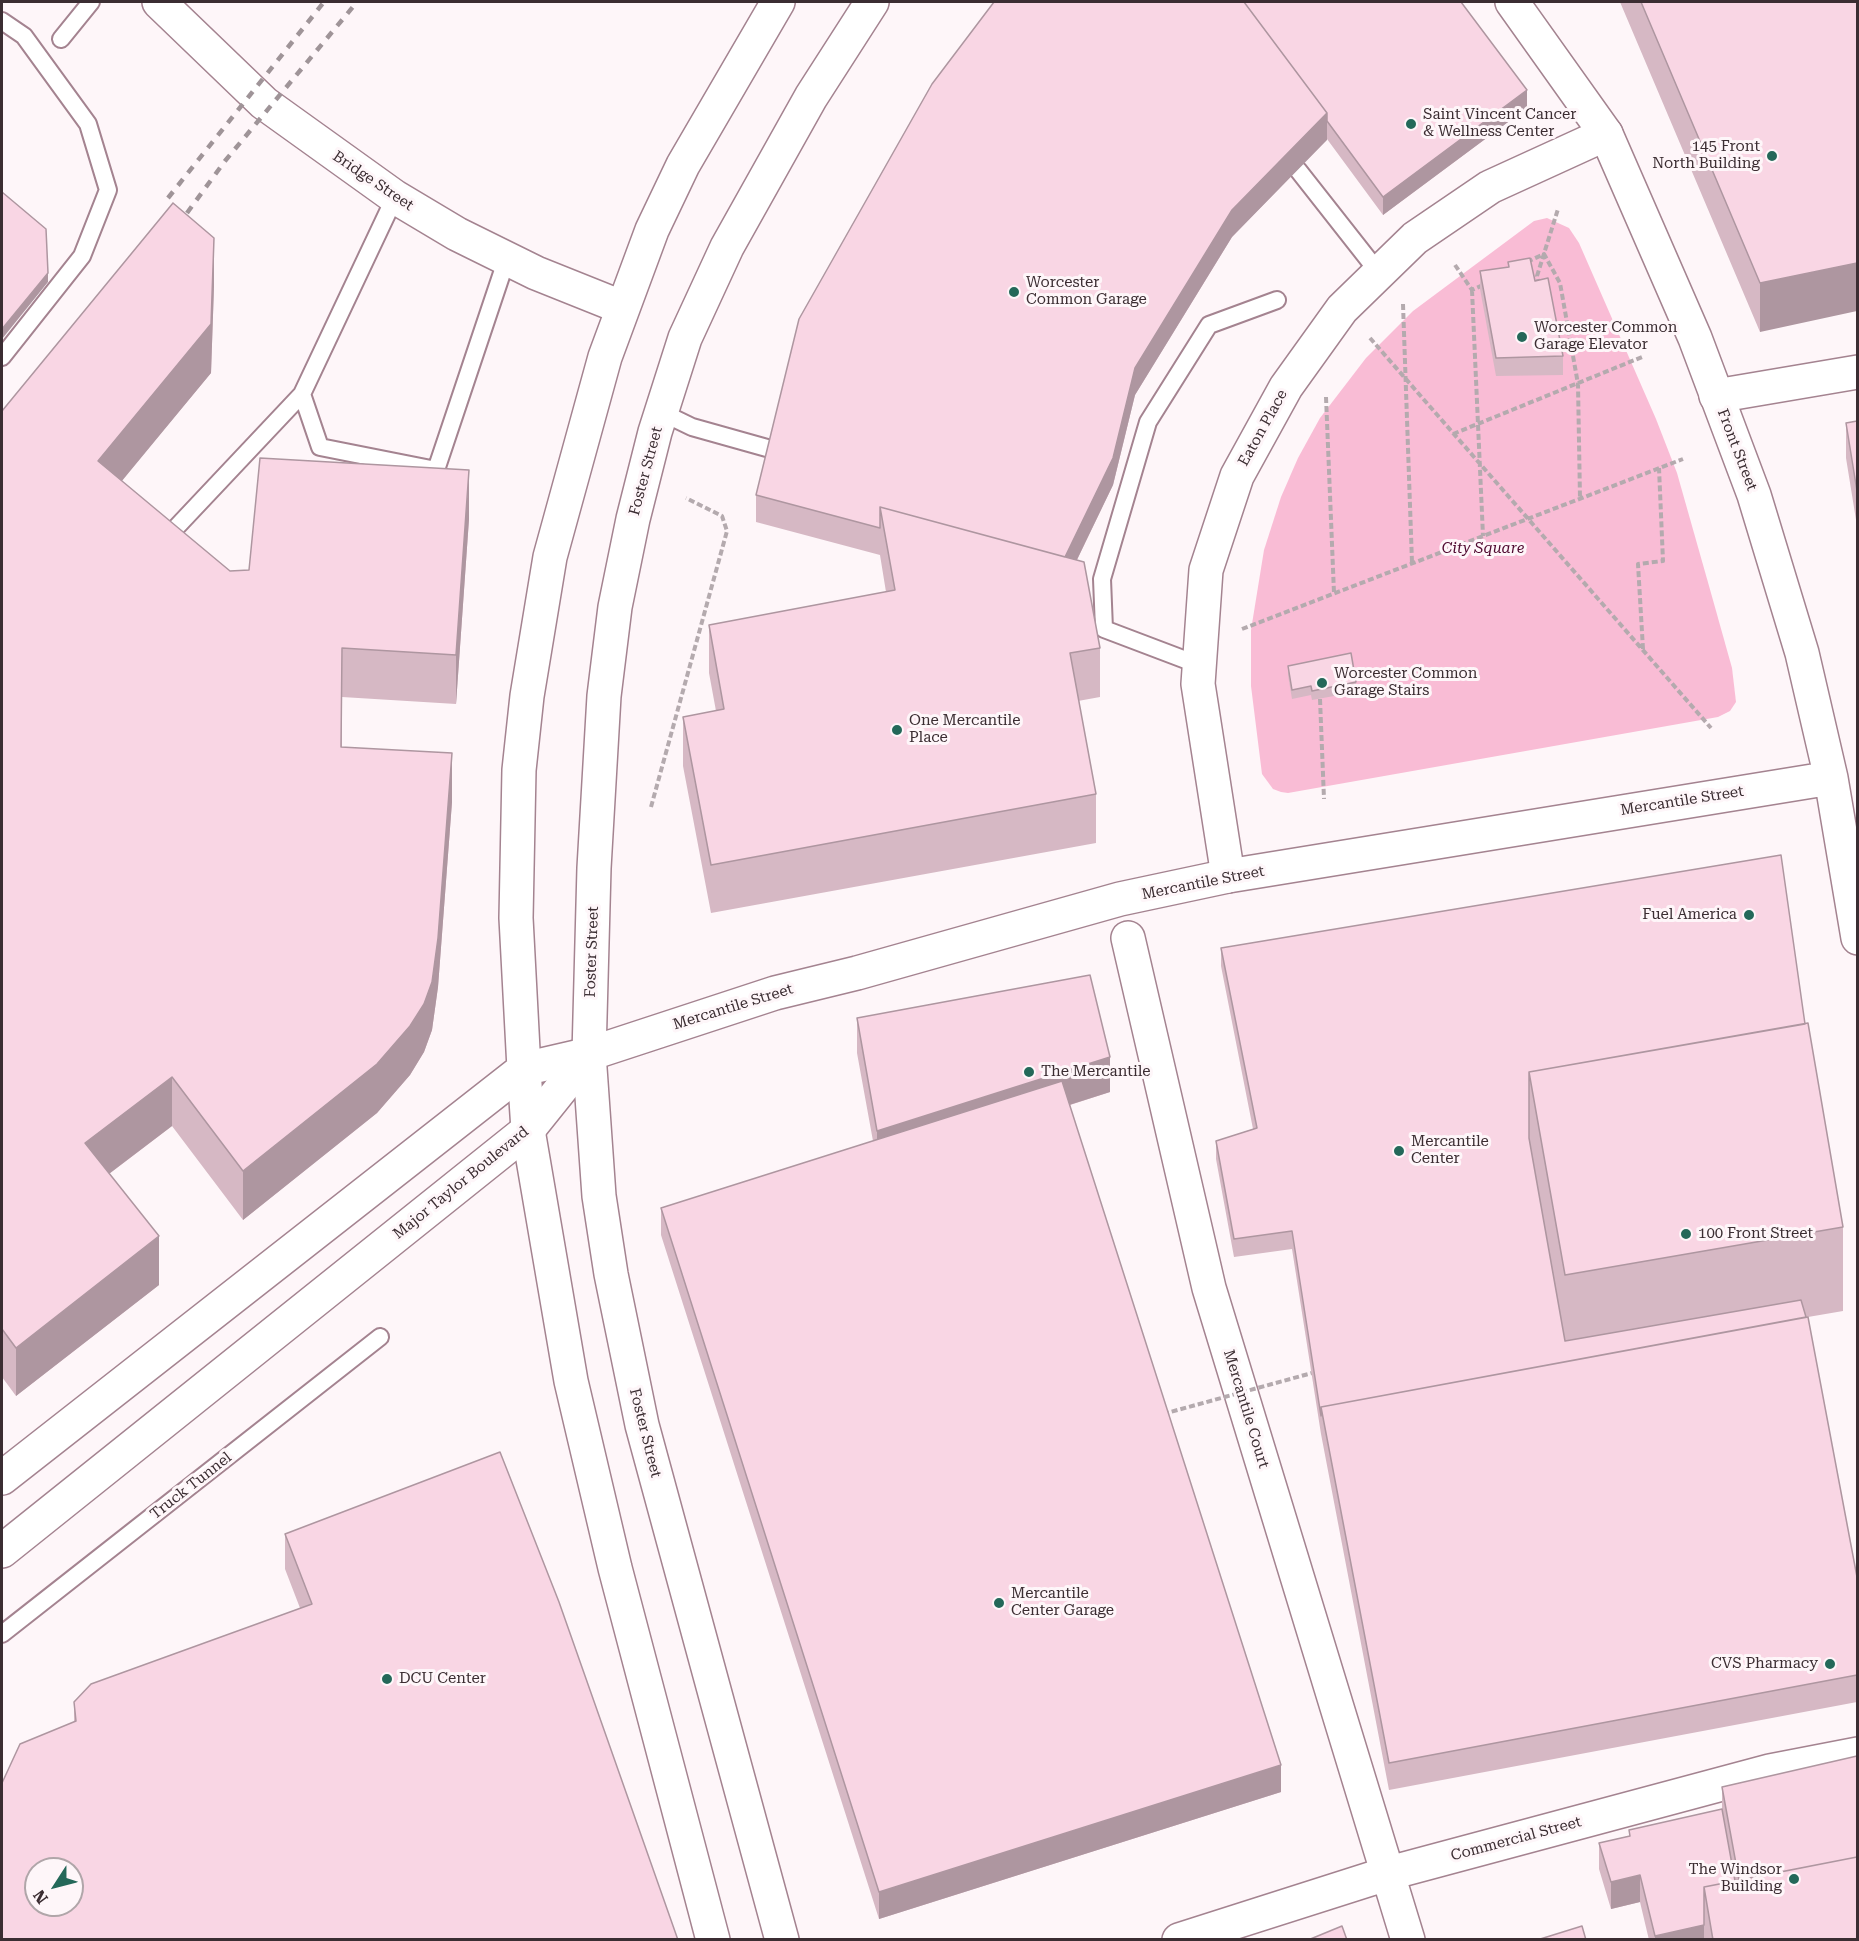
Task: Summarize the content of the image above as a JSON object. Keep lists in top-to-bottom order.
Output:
{
  "streets": {
    "main road": [
      "Bridge Street",
      "Eaton Place",
      "Front Street",
      "Foster Street",
      "Mercantile Street",
      "Major Taylor Boulevard",
      "Mercantile Court",
      "Commercial Street"
    ],
    "lane": ["Truck Tunnel"]
  },
  "crossings": [
    ["Eaton Place", "Front Street"],
    ["Eaton Place", "Mercantile Street"],
    ["Front Street", "Mercantile Street"],
    ["Foster Street", "Mercantile Street"],
    ["Foster Street", "Major Taylor Boulevard"],
    ["Mercantile Street", "Major Taylor Boulevard"],
    ["Mercantile Court", "Commercial Street"]
  ],
  "parks": ["City Square"],
  "places": [
    "Saint Vincent Cancer & Wellness Center",
    "145 Front North Building",
    "Worcester Common Garage",
    "Worcester Common Garage Elevator",
    "Worcester Common Garage Stairs",
    "One Mercantile Place",
    "Fuel America",
    "The Mercantile",
    "Mercantile Center",
    "100 Front Street",
    "Mercantile Center Garage",
    "CVS Pharmacy",
    "DCU Center",
    "The Windsor Building"
  ],
  "north": "bottom left"
}
